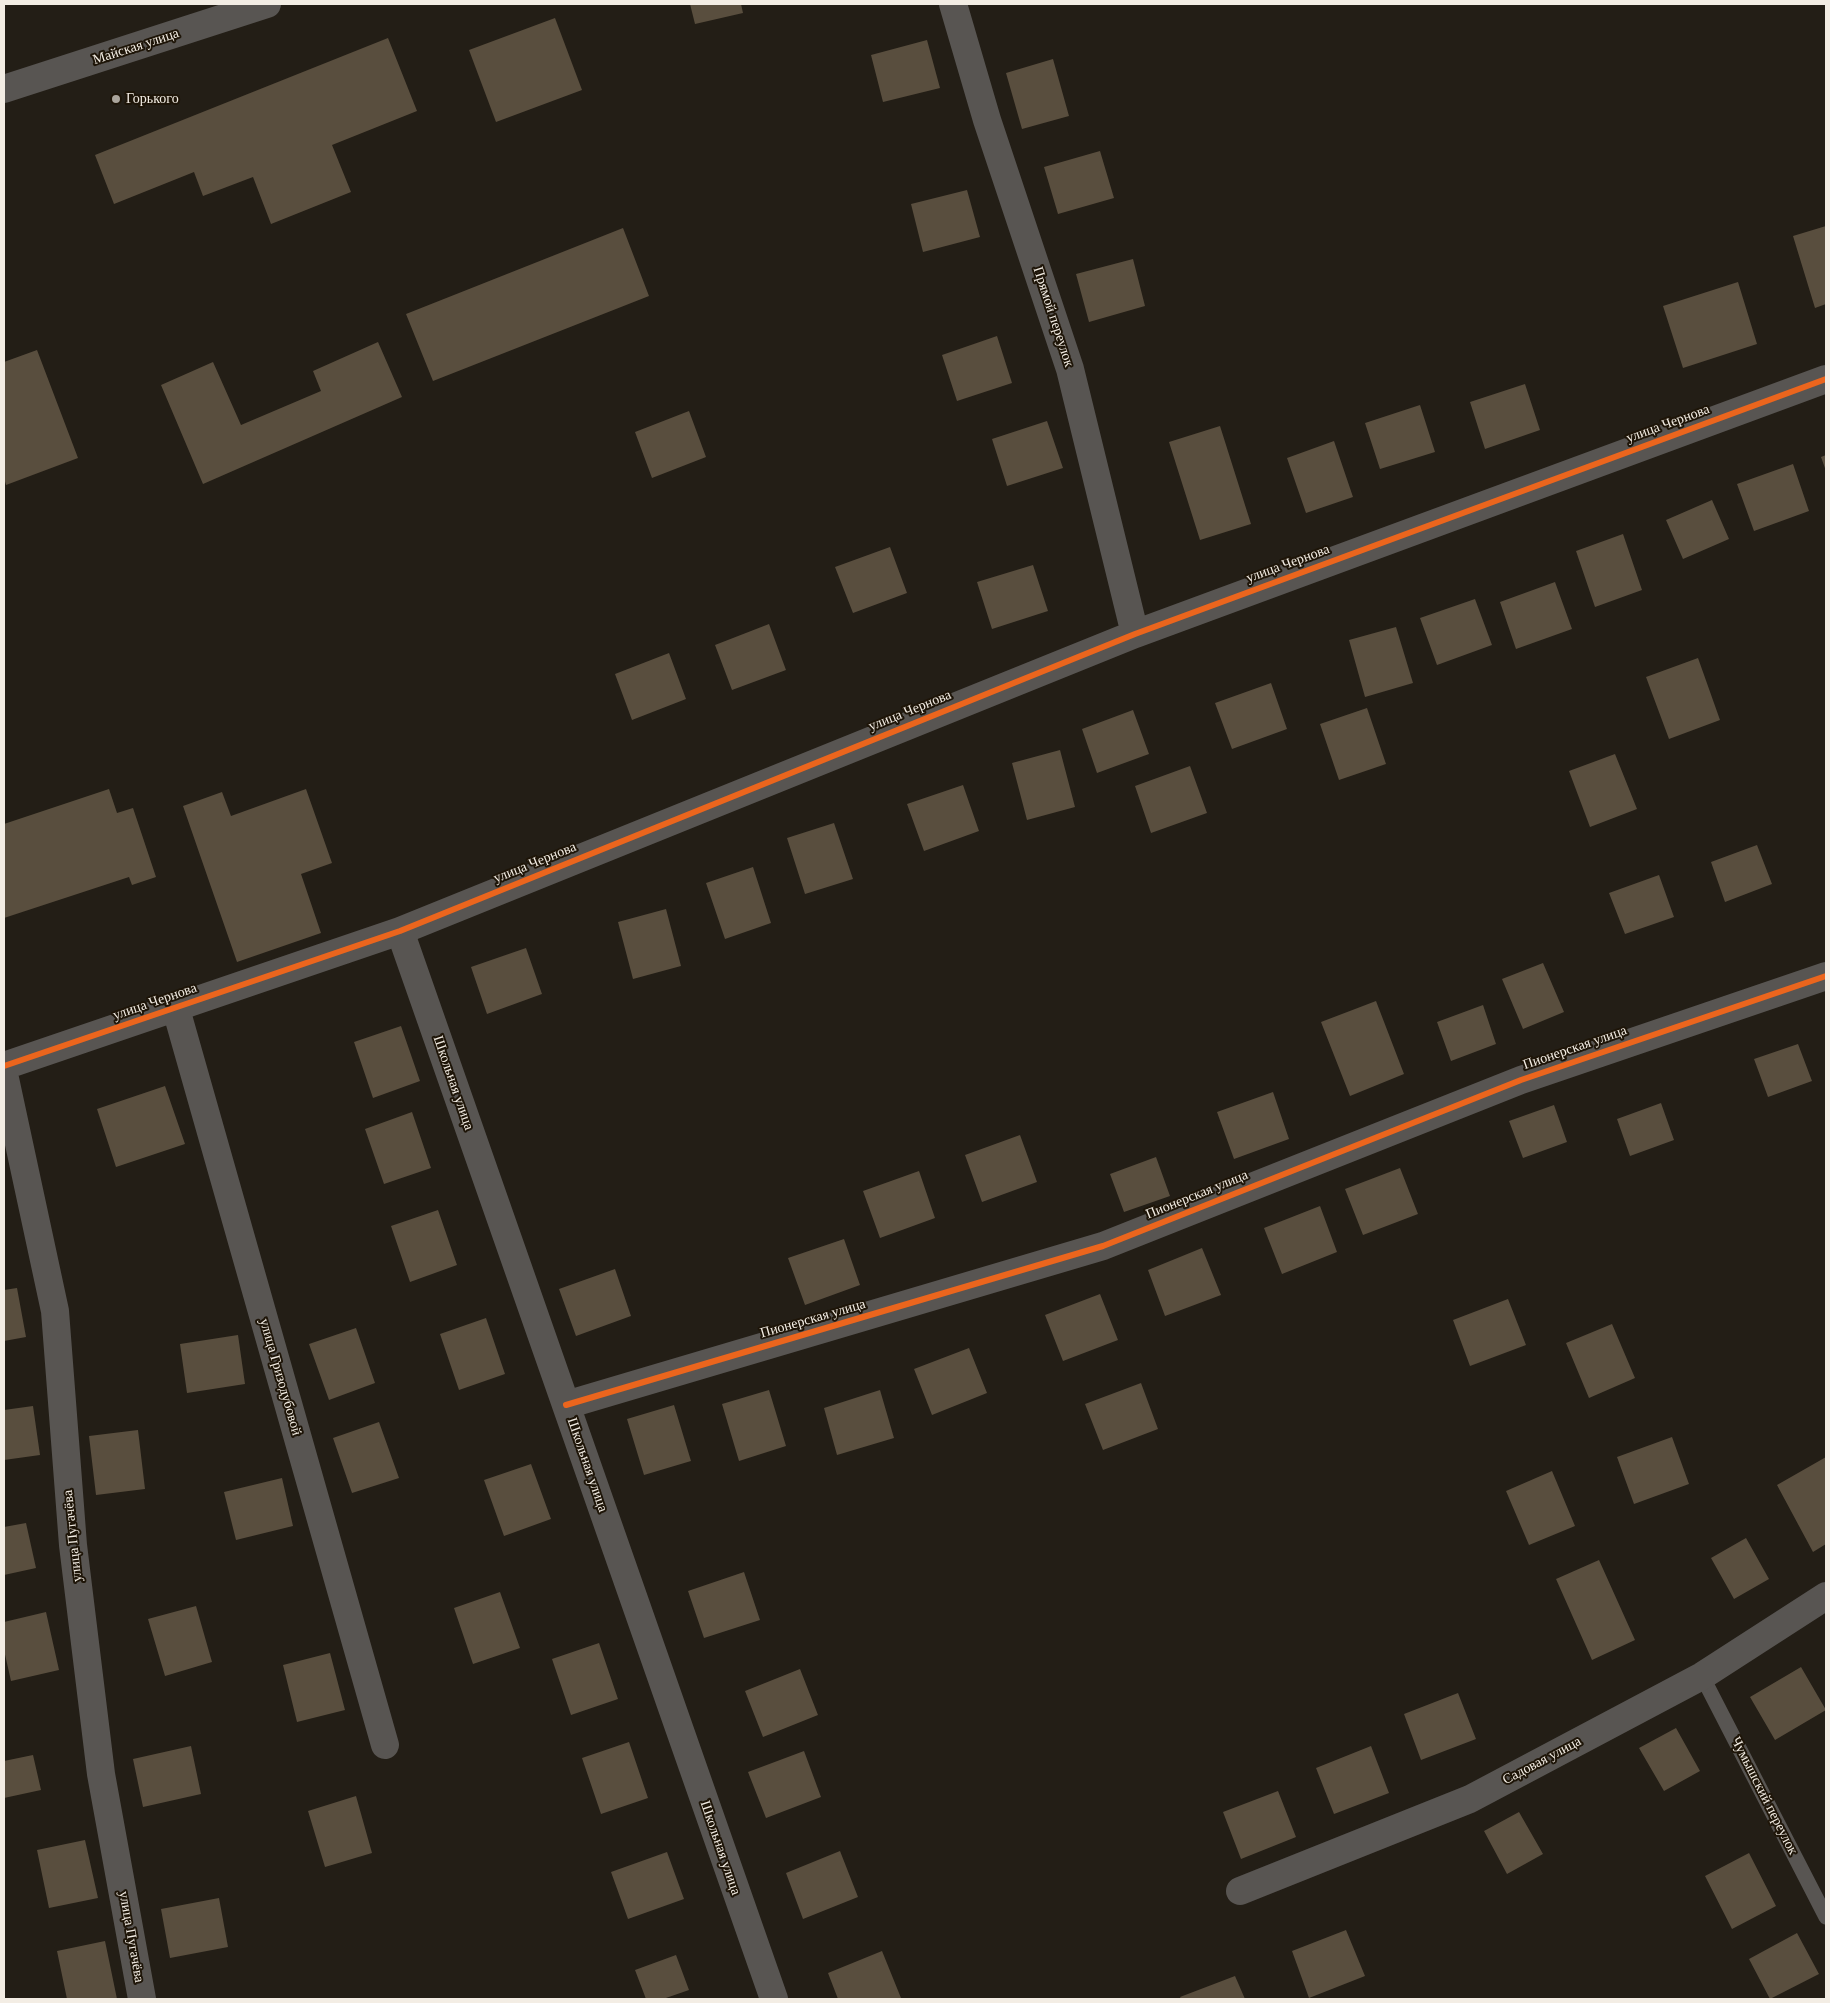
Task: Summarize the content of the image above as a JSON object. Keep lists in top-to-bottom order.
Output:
{
  "streets": {
    "street": [
      "Майская улица",
      "Прямой переулок",
      "улица Чернова",
      "Пионерская улица",
      "Школьная улица",
      "улица Гризодубовой",
      "улица Пугачёва",
      "Садовая улица"
    ],
    "lane": ["Чумышский переулок"]
  },
  "crossings": [
    ["Прямой переулок", "улица Чернова"],
    ["улица Чернова", "Школьная улица"],
    ["улица Чернова", "улица Гризодубовой"],
    ["Пионерская улица", "Школьная улица"],
    ["Садовая улица", "Чумышский переулок"]
  ],
  "places": ["Горького"]
}
